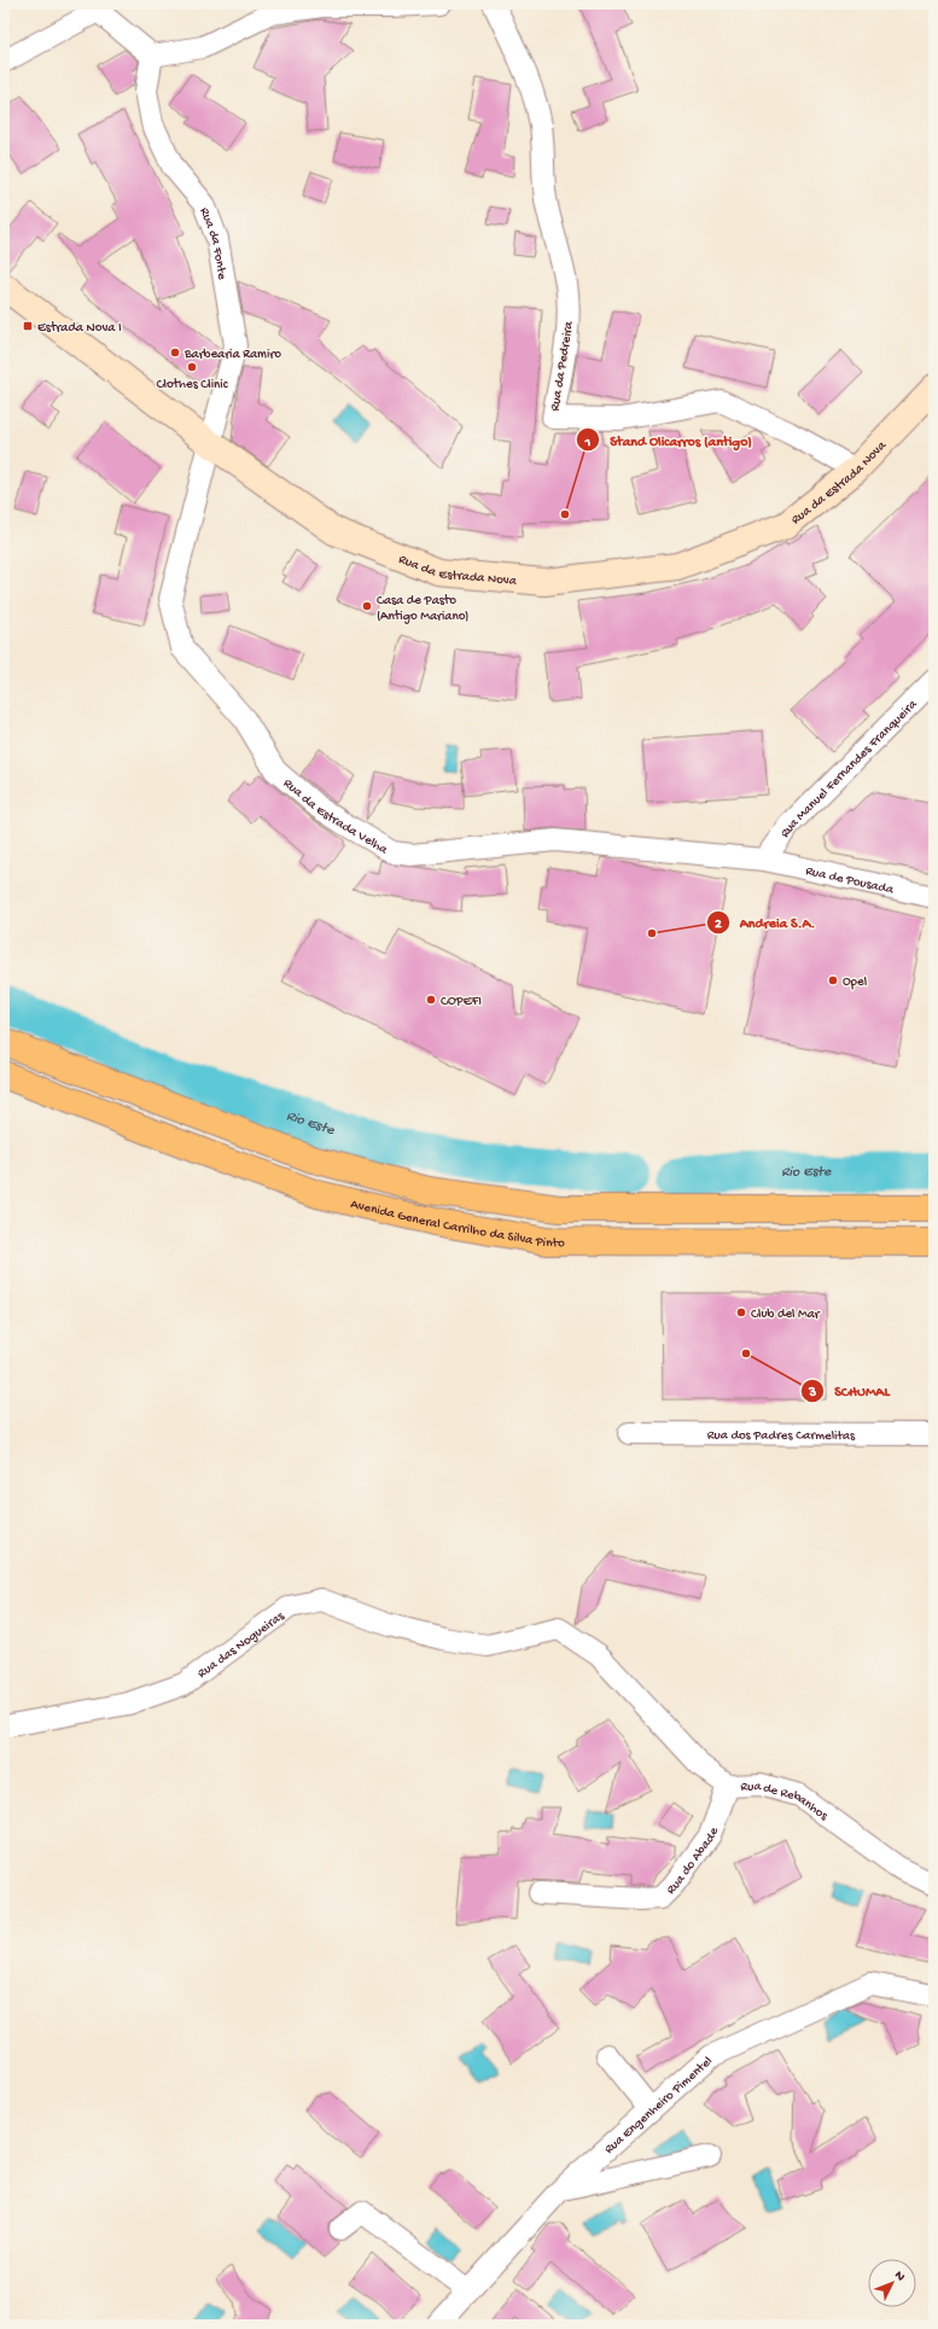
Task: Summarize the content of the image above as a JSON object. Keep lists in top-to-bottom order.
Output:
{
  "streets": {
    "main road": ["Rua da Estrada Nova", "Avenida General Carrilho da Silva Pinto"],
    "street": [
      "Rua da Fonte",
      "Rua da Pedreira",
      "Rua Manuel Fernandes Franqueira",
      "Rua da Estrada Velha",
      "Rua de Pousada",
      "Rua dos Padres Carmelitas",
      "Rua das Nogueiras",
      "Rua de Rebanhos",
      "Rua do Abade",
      "Rua Engenheiro Pimentel"
    ]
  },
  "crossings": [
    ["Rua da Fonte", "Rua da Estrada Nova"],
    ["Rua da Fonte", "Rua da Estrada Velha"],
    ["Rua da Pedreira", "Rua da Estrada Nova"],
    ["Rua da Estrada Nova", "Rua da Estrada Velha"],
    ["Rua Manuel Fernandes Franqueira", "Rua da Estrada Velha"],
    ["Rua Manuel Fernandes Franqueira", "Rua de Pousada"],
    ["Rua da Estrada Velha", "Rua de Pousada"],
    ["Rua das Nogueiras", "Rua de Rebanhos"],
    ["Rua de Rebanhos", "Rua do Abade"]
  ],
  "water": ["Rio Este"],
  "places": {
    "transit": ["Estrada Nova I"],
    "other": [
      "Barbearia Ramiro",
      "Clothes Clinic",
      "Stand Olicarros (antigo)",
      "Casa de Pasto (Antigo Mariano)",
      "Andreia S.A.",
      "Opel",
      "COPEFI",
      "Club del Mar",
      "SCHUMAL"
    ]
  },
  "north": "top right"
}
